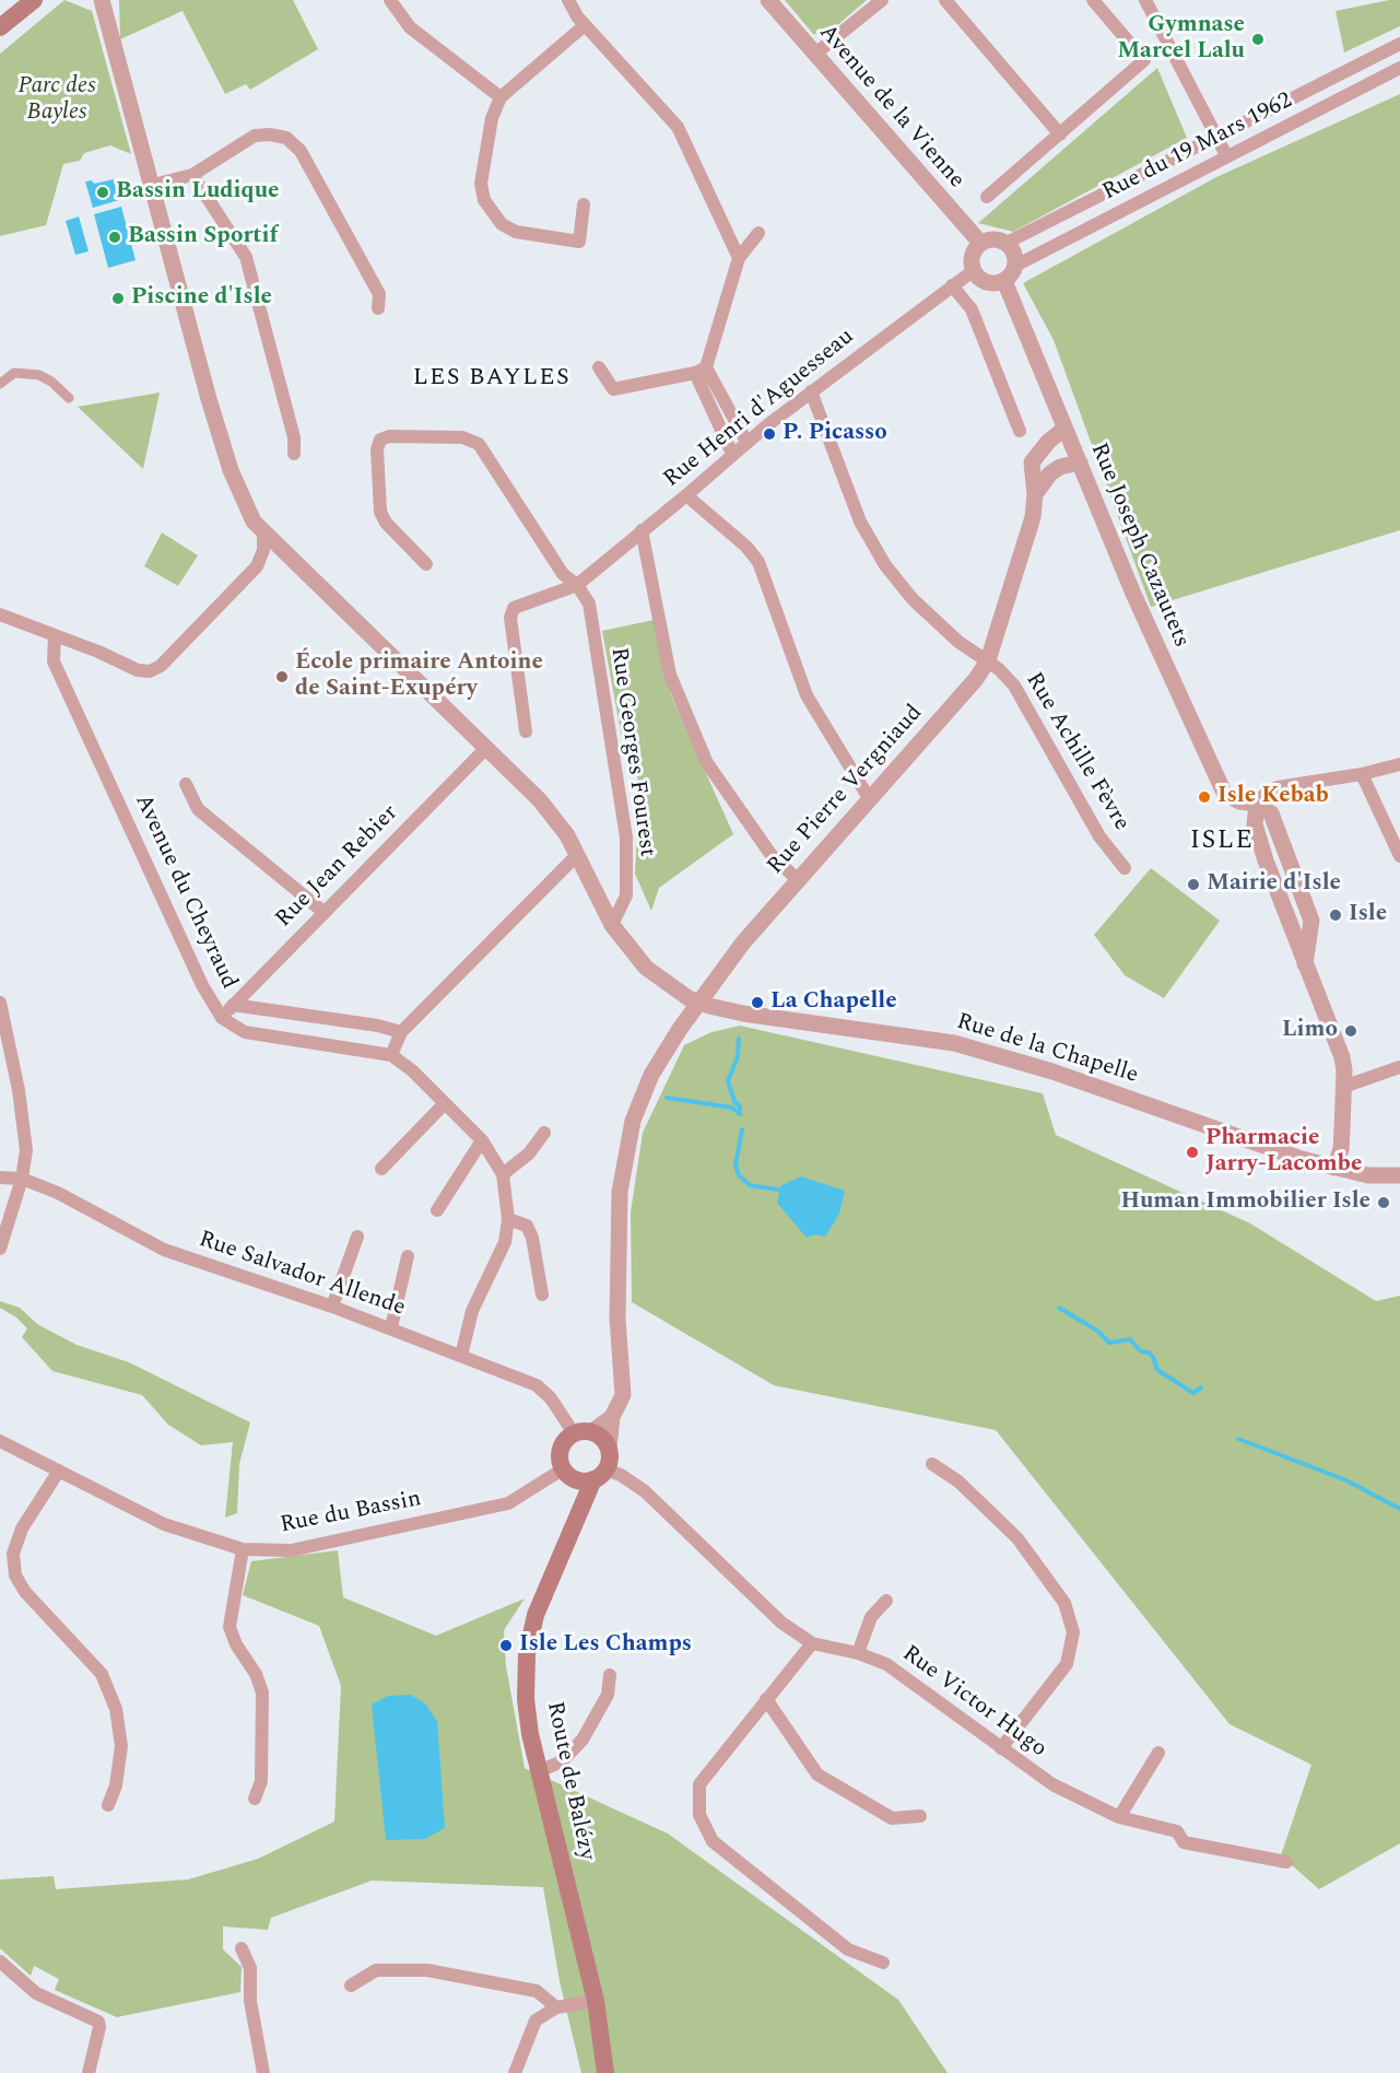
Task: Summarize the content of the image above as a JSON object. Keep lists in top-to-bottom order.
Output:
{
  "streets": {
    "main road": ["Route de Balézy"],
    "street": [
      "Avenue de la Vienne",
      "Rue du 19 Mars 1962",
      "Rue Henri d'Aguesseau",
      "Rue Joseph Cazautets",
      "Rue Georges Fourest",
      "Rue Achille Fèvre",
      "Rue Pierre Vergniaud",
      "Rue Jean Rebier",
      "Avenue du Cheyraud",
      "Rue de la Chapelle",
      "Rue Salvador Allende",
      "Rue du Bassin",
      "Rue Victor Hugo"
    ]
  },
  "crossings": [
    ["Avenue de la Vienne", "Rue du 19 Mars 1962"],
    ["Avenue de la Vienne", "Rue Henri d'Aguesseau"],
    ["Avenue de la Vienne", "Rue Joseph Cazautets"],
    ["Rue du 19 Mars 1962", "Rue Henri d'Aguesseau"],
    ["Rue du 19 Mars 1962", "Rue Joseph Cazautets"],
    ["Rue Henri d'Aguesseau", "Rue Joseph Cazautets"],
    ["Rue Henri d'Aguesseau", "Rue Georges Fourest"],
    ["Rue Henri d'Aguesseau", "Rue Achille Fèvre"],
    ["Rue Georges Fourest", "Rue de la Chapelle"],
    ["Rue Achille Fèvre", "Rue Pierre Vergniaud"],
    ["Rue Pierre Vergniaud", "Rue de la Chapelle"],
    ["Rue Pierre Vergniaud", "Rue Salvador Allende"],
    ["Rue Pierre Vergniaud", "Rue du Bassin"],
    ["Rue Pierre Vergniaud", "Rue Victor Hugo"],
    ["Rue Pierre Vergniaud", "Route de Balézy"],
    ["Rue Jean Rebier", "Avenue du Cheyraud"],
    ["Rue Jean Rebier", "Rue de la Chapelle"],
    ["Rue Salvador Allende", "Rue du Bassin"],
    ["Rue Salvador Allende", "Rue Victor Hugo"],
    ["Rue Salvador Allende", "Route de Balézy"],
    ["Rue du Bassin", "Rue Victor Hugo"],
    ["Rue du Bassin", "Route de Balézy"],
    ["Rue Victor Hugo", "Route de Balézy"]
  ],
  "districts": ["LES BAYLES", "ISLE"],
  "parks": ["Parc des Bayles"],
  "places": [
    "Gymnase Marcel Lalu",
    "Bassin Ludique",
    "Bassin Sportif",
    "Piscine d'Isle",
    "P. Picasso",
    "École primaire Antoine de Saint-Exupéry",
    "Isle Kebab",
    "Mairie d'Isle",
    "Isle",
    "La Chapelle",
    "Limo",
    "Pharmacie Jarry-Lacombe",
    "Human Immobilier Isle",
    "Isle Les Champs"
  ]
}
